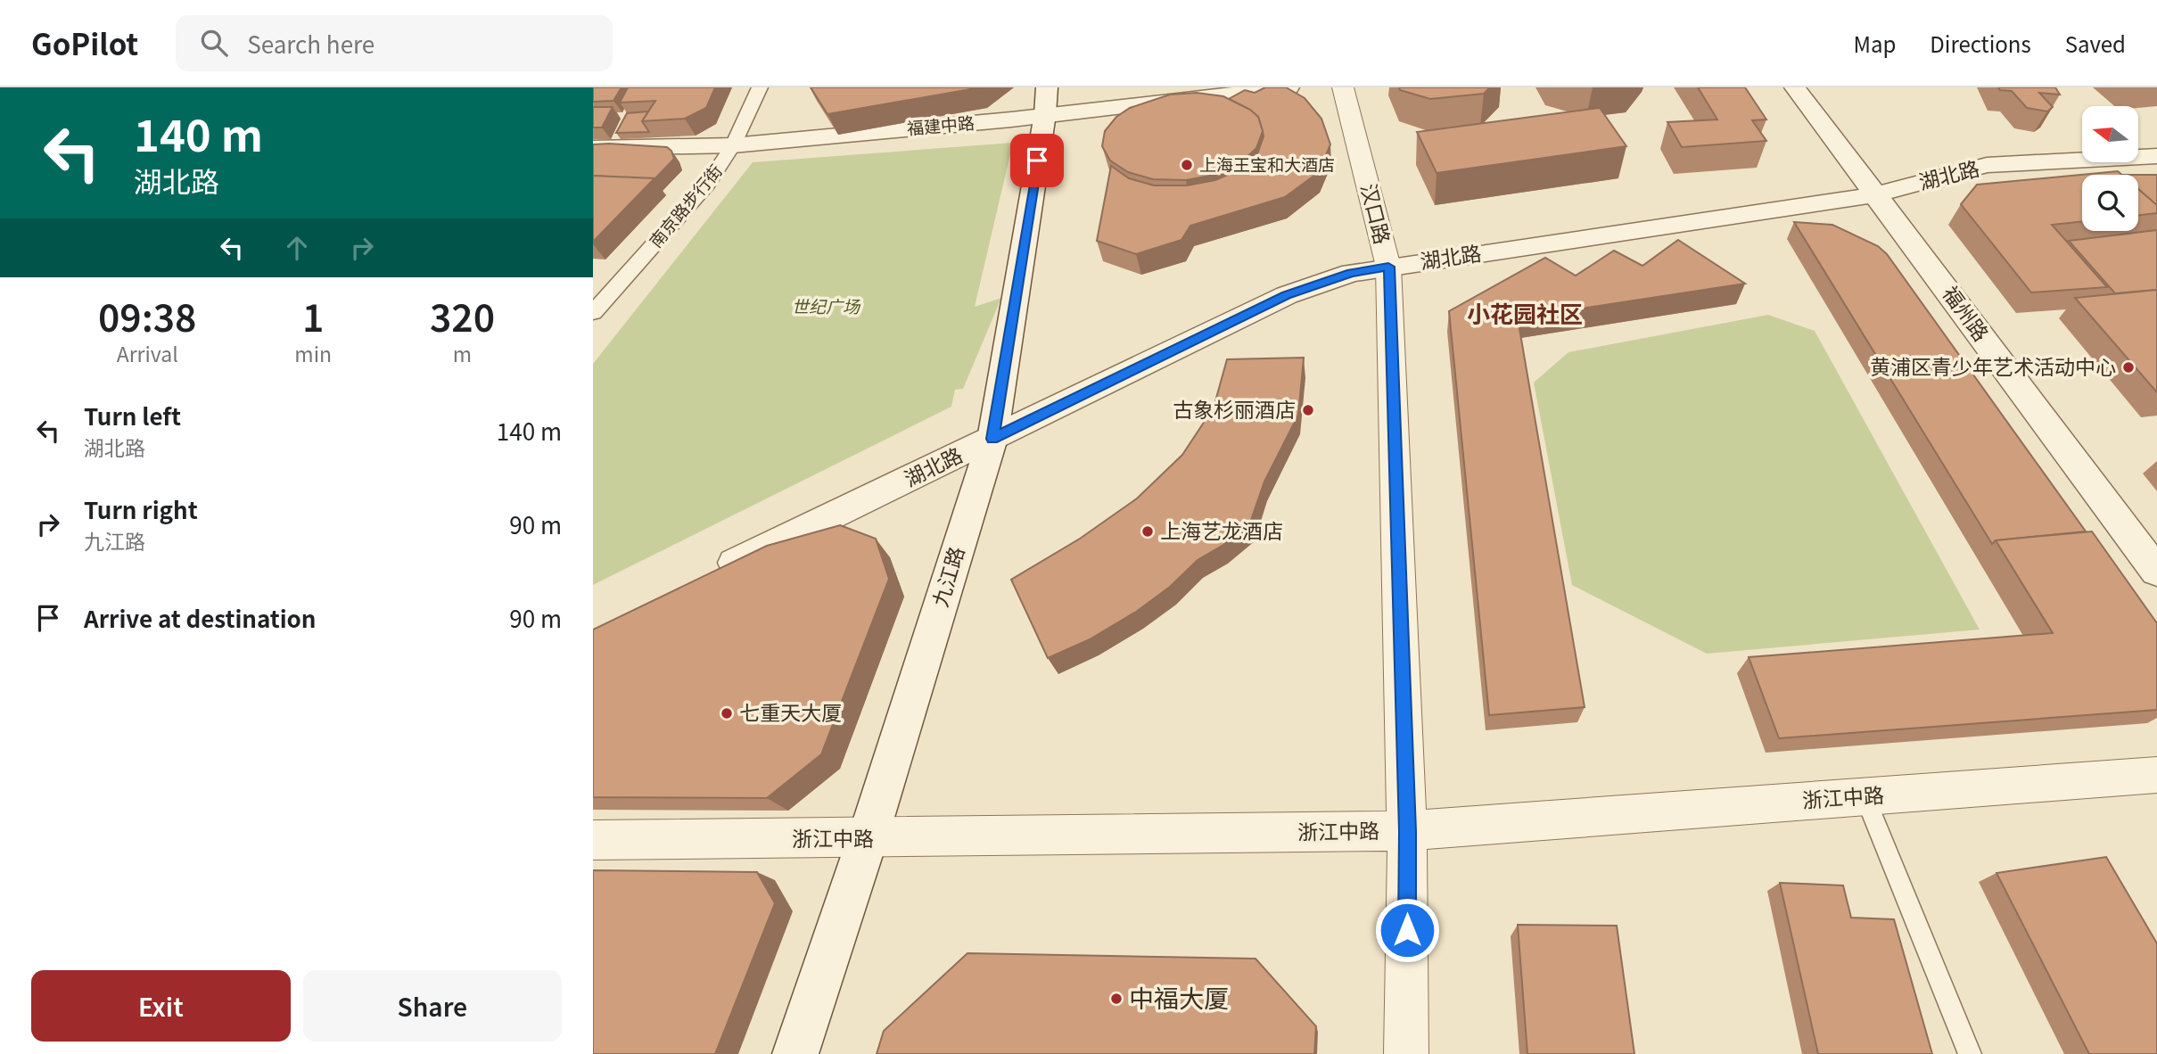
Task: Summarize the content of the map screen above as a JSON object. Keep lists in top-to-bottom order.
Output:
{
  "streets": {
    "street": [
      "福建中路",
      "湖北路",
      "南京路步行街",
      "汉口路",
      "福州路",
      "九江路",
      "浙江中路"
    ]
  },
  "crossings": [
    ["福建中路", "南京路步行街"],
    ["福建中路", "九江路"],
    ["湖北路", "汉口路"],
    ["湖北路", "福州路"],
    ["湖北路", "九江路"],
    ["汉口路", "浙江中路"],
    ["九江路", "浙江中路"]
  ],
  "districts": ["小花园社区"],
  "parks": ["世纪广场"],
  "places": [
    "上海王宝和大酒店",
    "黄浦区青少年艺术活动中心",
    "古象杉丽酒店",
    "上海艺龙酒店",
    "七重天大厦",
    "中福大厦"
  ],
  "north": "left",
  "page": {
    "header": "GoPilot",
    "search": "Search here",
    "nav": ["Map", "Directions", "Saved"],
    "turn": ["140 m", "湖北路"],
    "eta": [
      "09:38",
      "Arrival",
      "1",
      "min",
      "320",
      "m"
    ],
    "list": [
      {
        "name": "Turn left",
        "note": "湖北路",
        "value": "140 m"
      },
      {
        "name": "Turn right",
        "note": "九江路",
        "value": "90 m"
      },
      {
        "name": "Arrive at destination",
        "value": "90 m"
      }
    ],
    "buttons": ["Exit", "Share"]
  }
}
